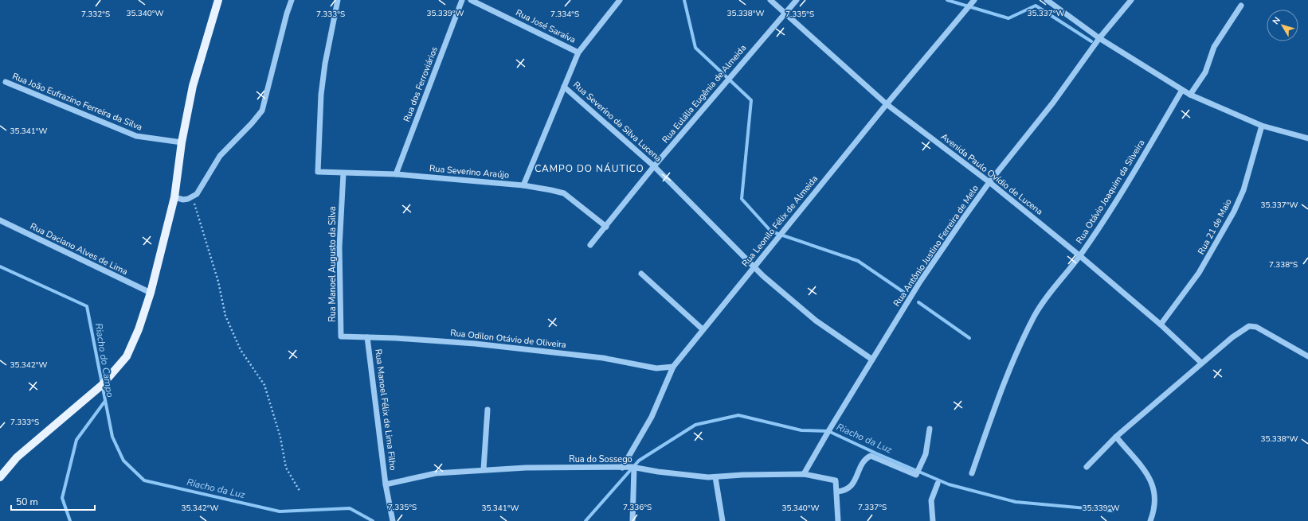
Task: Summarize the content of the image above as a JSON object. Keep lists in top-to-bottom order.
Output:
{
  "streets": {
    "street": [
      "Rua José Saraíva",
      "Rua dos Ferroviários",
      "Rua Eulália Eugênia de Almeida",
      "Rua João Eufrazino Ferreira da Silva",
      "Rua Severino da Silva Lucena",
      "Rua Severino Araújo",
      "Avenida Paulo Ovídio de Lucena",
      "Rua Otávio Joaquim da Silveira",
      "Rua Leonilo Félix de Almeida",
      "Rua 21 de Maio",
      "Rua Antônio Justino Ferreira de Melo",
      "Rua Daciano Alves de Lima",
      "Rua Manoel Augusto da Silva",
      "Rua Odilon Otávio de Oliveira",
      "Rua Manoel Félix de Lima Filho",
      "Rua do Sossego"
    ]
  },
  "crossings": [
    ["Rua dos Ferroviários", "Rua Severino Araújo"],
    ["Rua Eulália Eugênia de Almeida", "Rua Severino da Silva Lucena"],
    ["Rua Eulália Eugênia de Almeida", "Rua Severino Araújo"],
    ["Rua Eulália Eugênia de Almeida", "Avenida Paulo Ovídio de Lucena"],
    ["Rua Severino da Silva Lucena", "Rua Leonilo Félix de Almeida"],
    ["Rua Severino da Silva Lucena", "Rua Antônio Justino Ferreira de Melo"],
    ["Rua Severino Araújo", "Rua Manoel Augusto da Silva"],
    ["Avenida Paulo Ovídio de Lucena", "Rua Otávio Joaquim da Silveira"],
    ["Avenida Paulo Ovídio de Lucena", "Rua Leonilo Félix de Almeida"],
    ["Avenida Paulo Ovídio de Lucena", "Rua 21 de Maio"],
    ["Avenida Paulo Ovídio de Lucena", "Rua Antônio Justino Ferreira de Melo"],
    ["Rua Leonilo Félix de Almeida", "Rua Odilon Otávio de Oliveira"],
    ["Rua Leonilo Félix de Almeida", "Rua do Sossego"],
    ["Rua Antônio Justino Ferreira de Melo", "Rua do Sossego"],
    ["Rua Manoel Augusto da Silva", "Rua Odilon Otávio de Oliveira"],
    ["Rua Odilon Otávio de Oliveira", "Rua Manoel Félix de Lima Filho"],
    ["Rua Manoel Félix de Lima Filho", "Rua do Sossego"]
  ],
  "districts": ["CAMPO DO NÁUTICO"],
  "water": ["Riacho do Campo", "Riacho da Luz"],
  "scale_bar": "50 m",
  "north": "top left",
  "coordinates": [
    "35.340°W",
    "35.339°W",
    "35.337°W",
    "35.338°W",
    "7.332°S",
    "7.333°S",
    "7.334°S",
    "7.335°S",
    "35.341°W",
    "7.338°S",
    "35.342°W",
    "7.336°S",
    "7.337°S"
  ]
}
